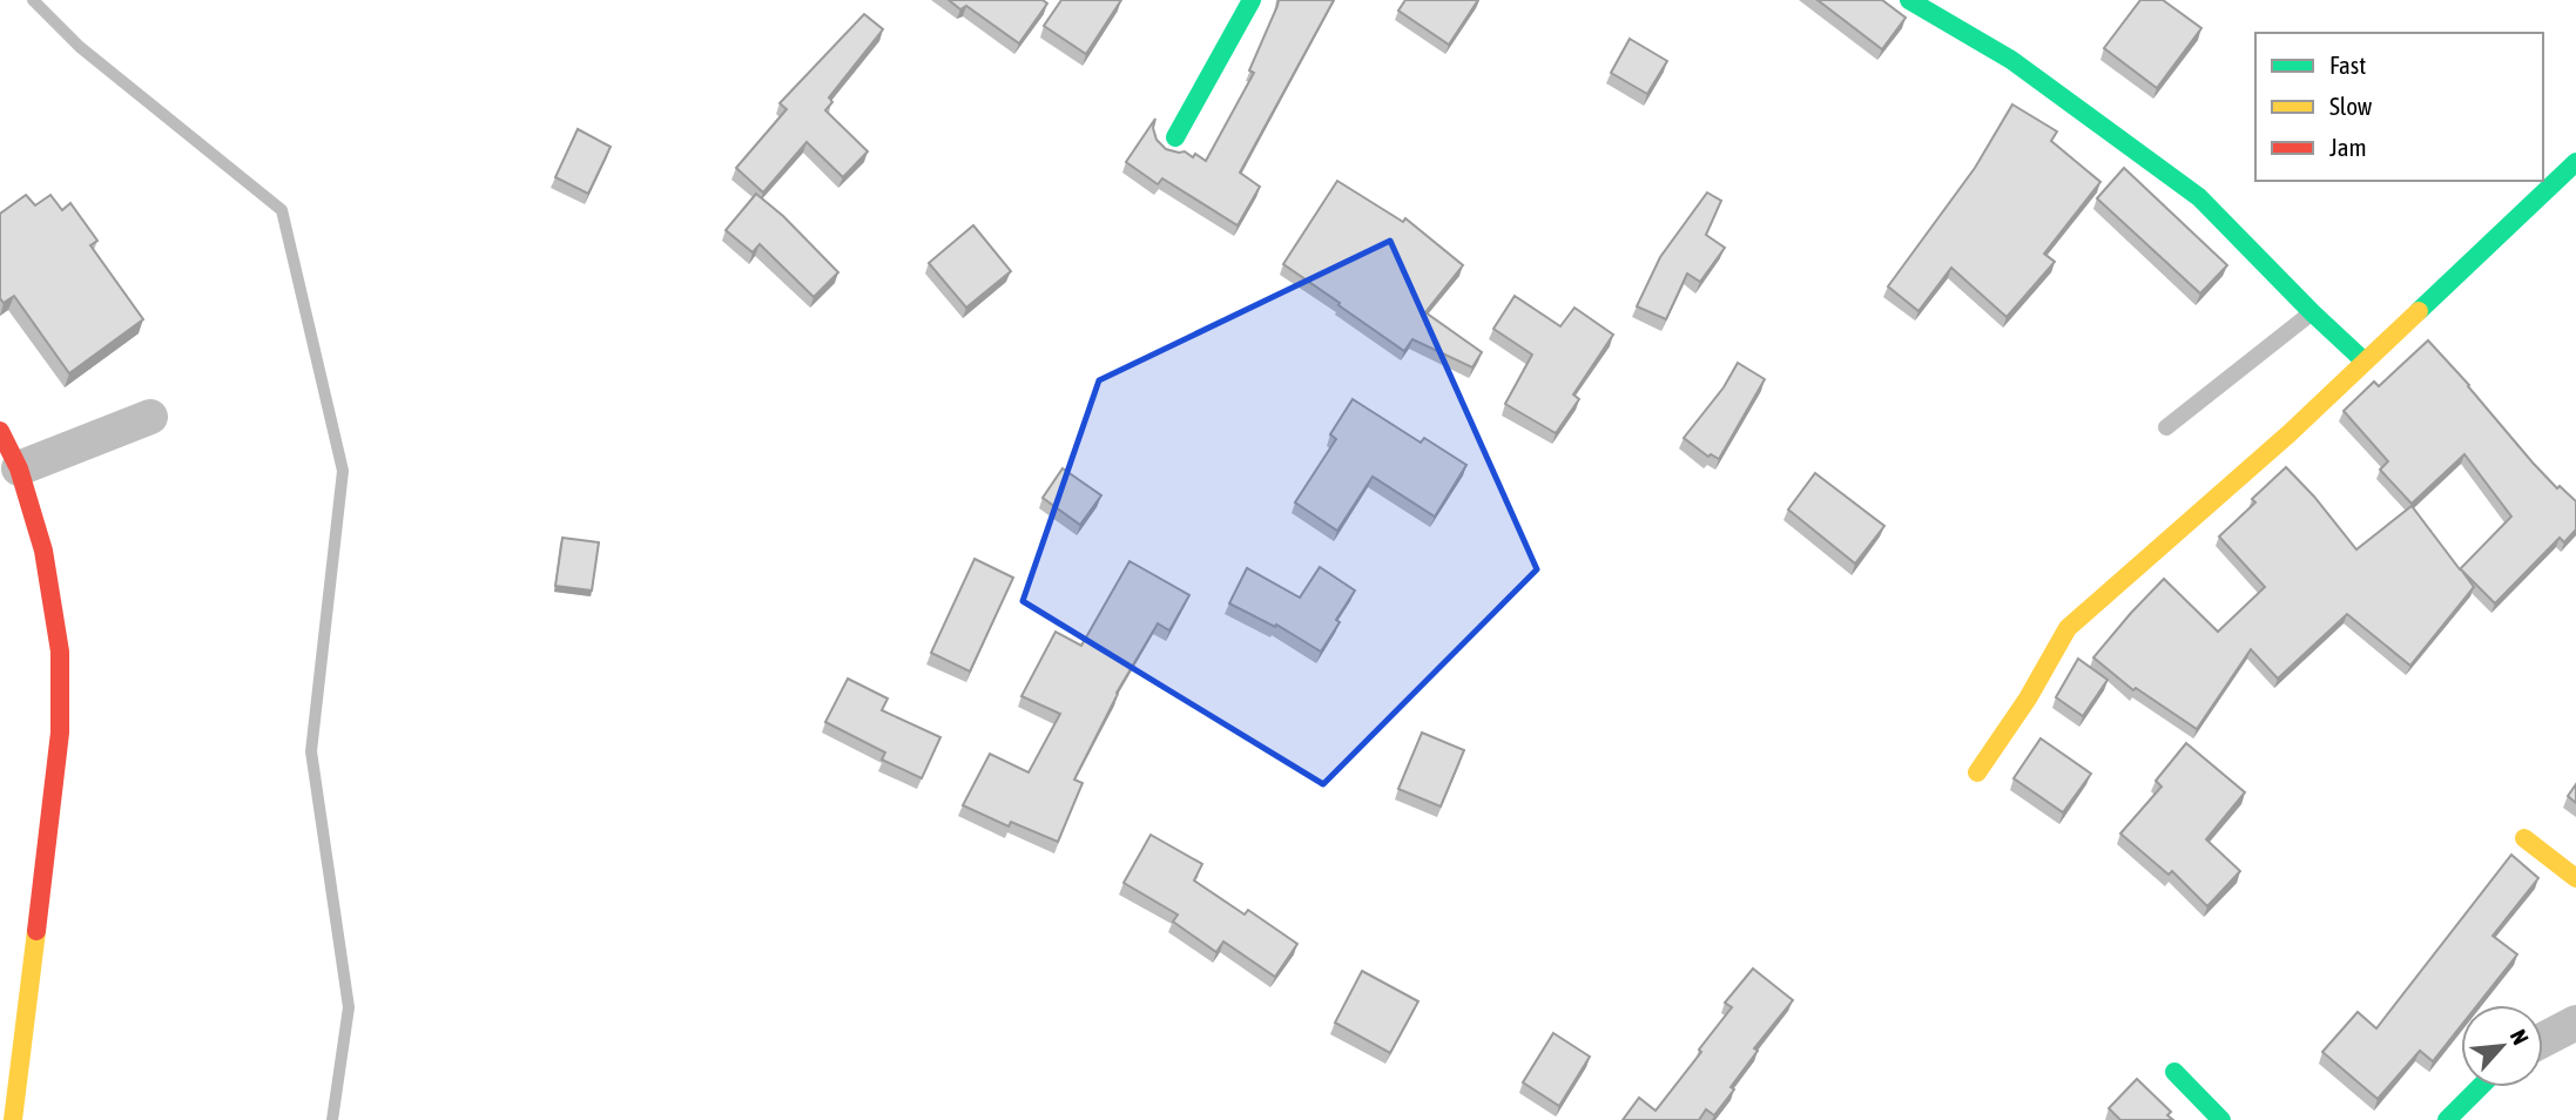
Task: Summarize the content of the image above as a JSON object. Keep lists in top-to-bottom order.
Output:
{
  "legend": ["Fast", "Slow", "Jam"],
  "north": "top right"
}
